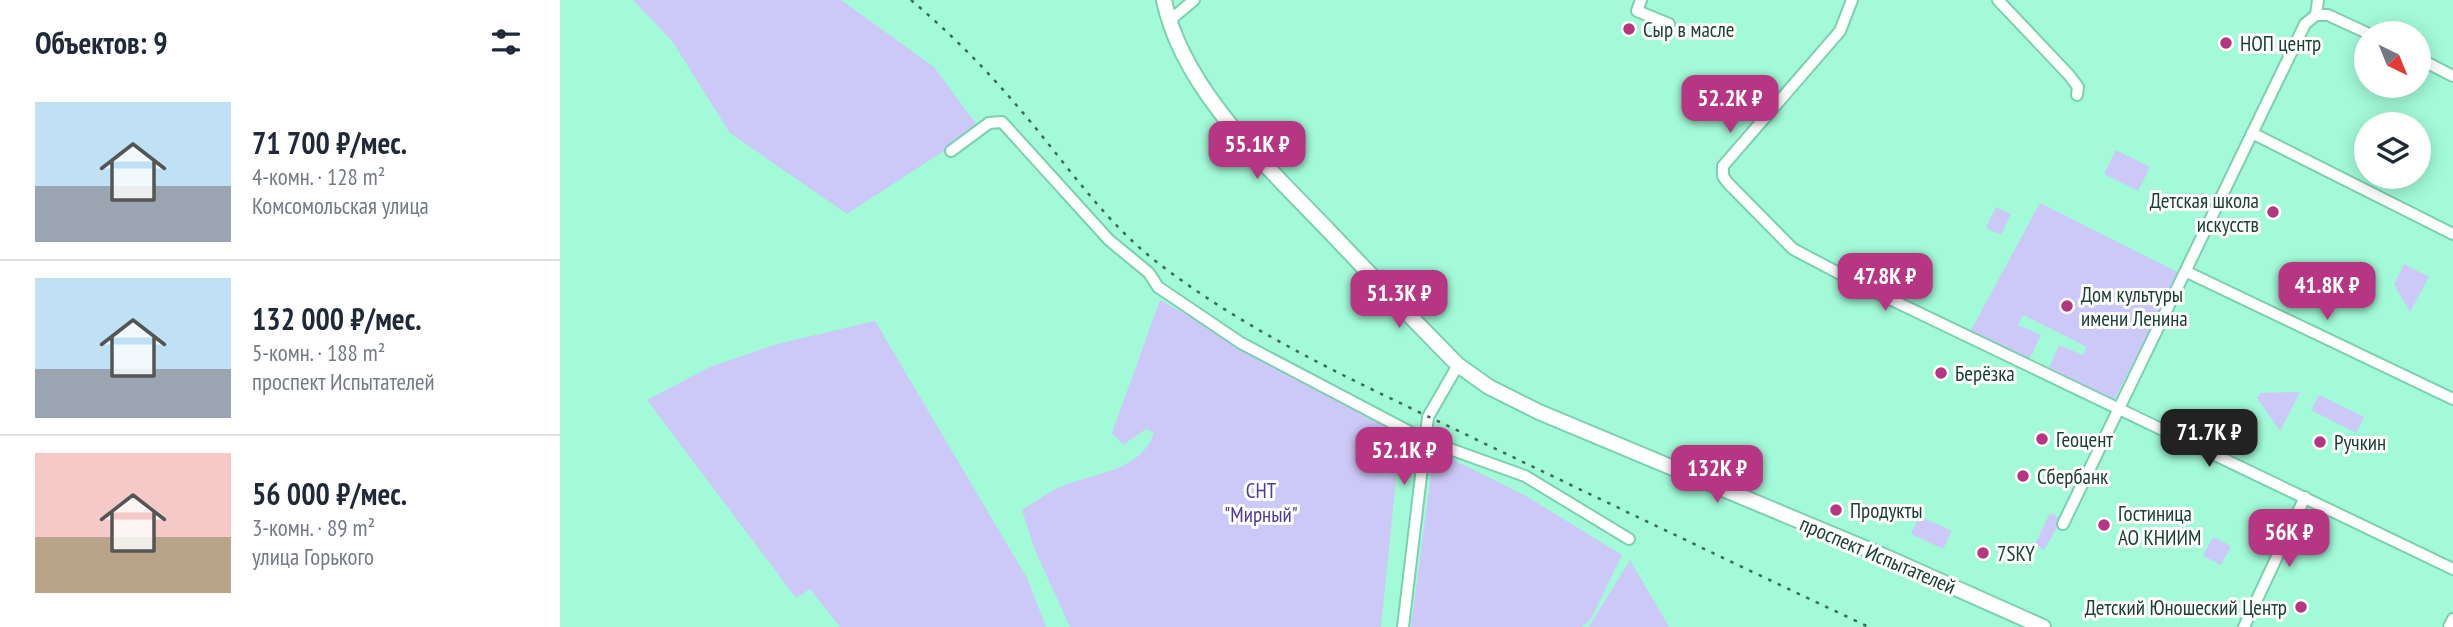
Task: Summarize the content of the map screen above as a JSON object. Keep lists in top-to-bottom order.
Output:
{
  "streets": {
    "main road": ["проспект Испытателей"]
  },
  "parks": ["СНТ \"Мирный\""],
  "places": [
    "Сыр в масле",
    "НОП центр",
    "Детская школа искусств",
    "Дом культуры имени Ленина",
    "Берёзка",
    "Геоцент",
    "Ручкин",
    "Сбербанк",
    "Продукты",
    "Гостиница АО КНИИМ",
    "7SKY",
    "Детский Юношеский Центр"
  ],
  "north": "bottom right",
  "page": {
    "heading": "Объектов: 9",
    "price": [
      "52.2K ₽",
      "55.1K ₽",
      "47.8K ₽",
      "41.8K ₽",
      "51.3K ₽",
      "71.7K ₽",
      "52.1K ₽",
      "132K ₽",
      "56K ₽"
    ],
    "list": [
      {
        "name": "71 700 ₽/мес.",
        "note": "4-комн. · 128 m² · Комсомольская улица"
      },
      {
        "name": "132 000 ₽/мес.",
        "note": "5-комн. · 188 m² · проспект Испытателей"
      },
      {
        "name": "56 000 ₽/мес.",
        "note": "3-комн. · 89 m² · улица Горького"
      }
    ]
  }
}
